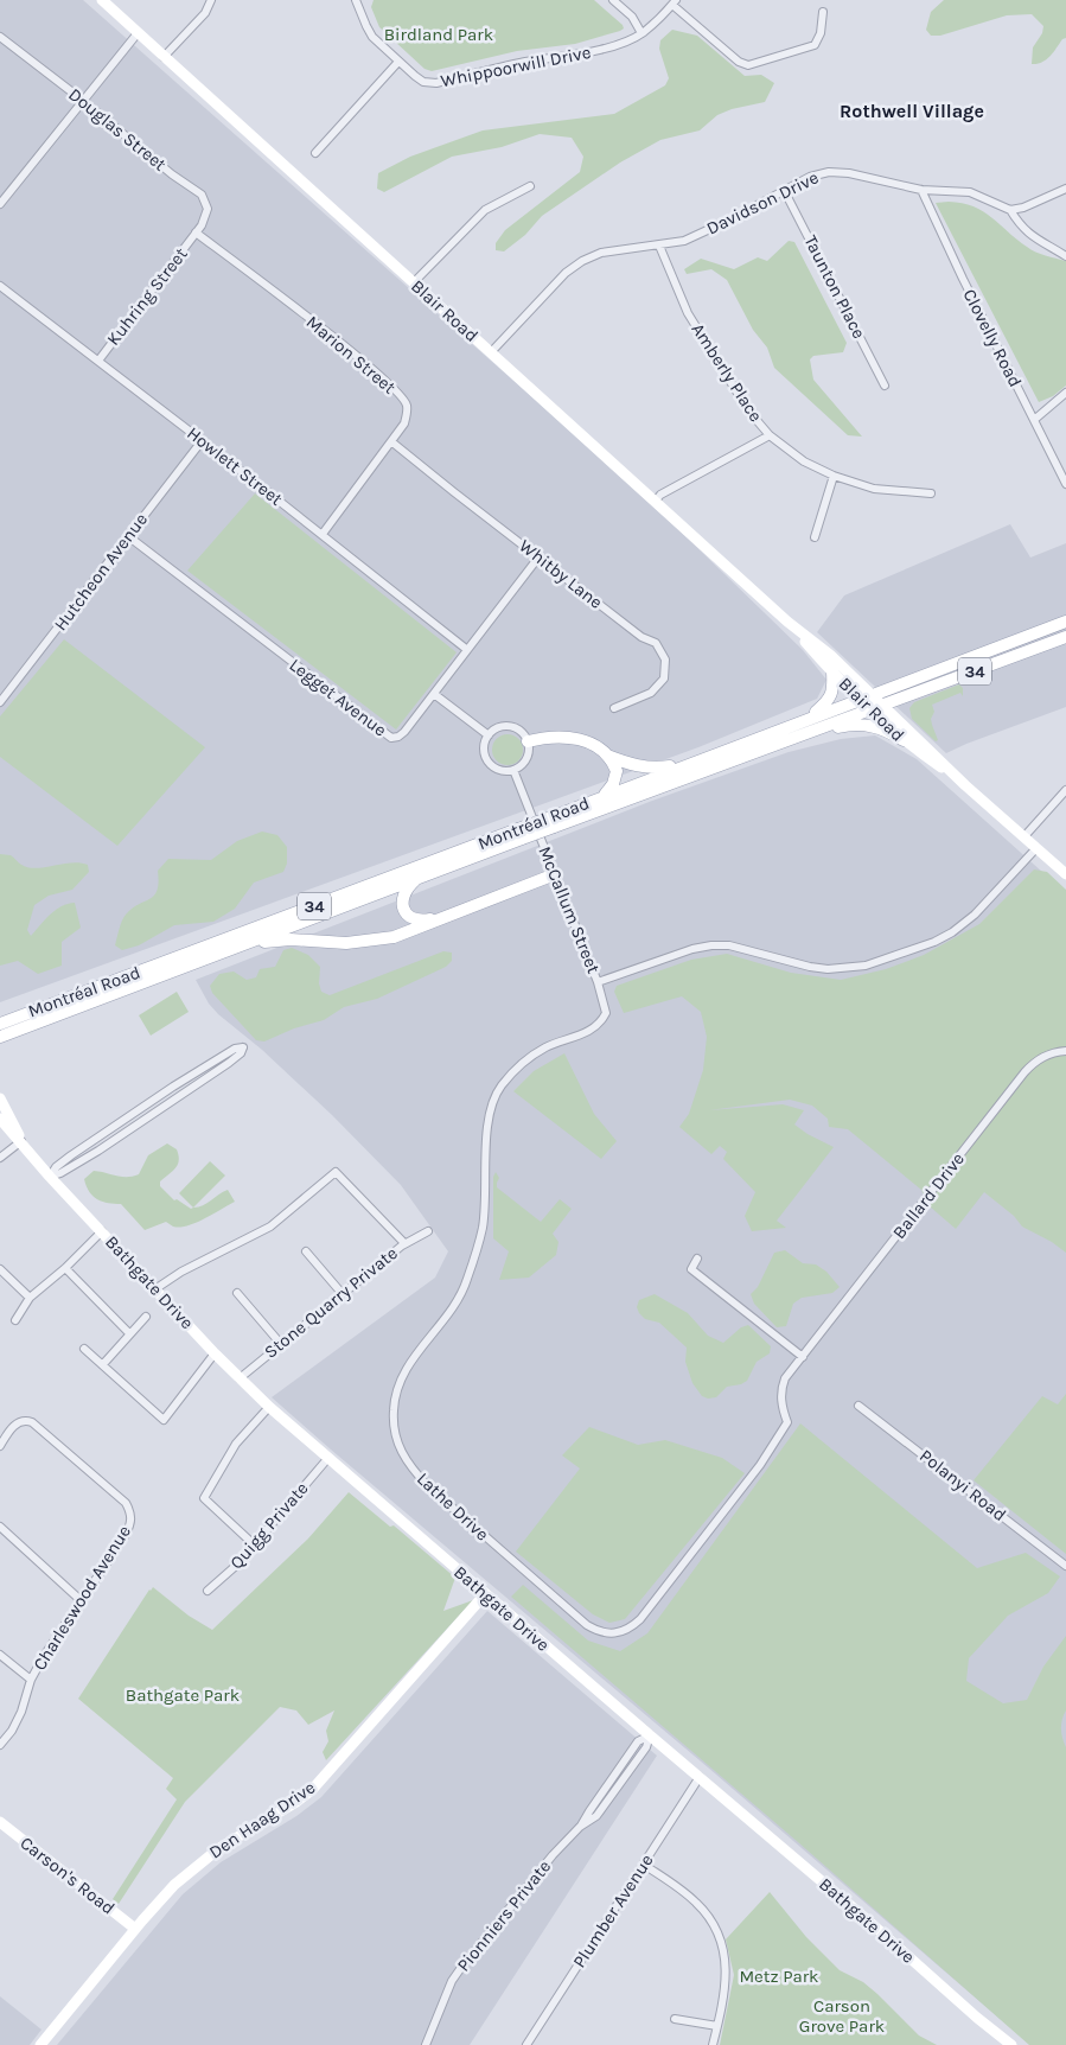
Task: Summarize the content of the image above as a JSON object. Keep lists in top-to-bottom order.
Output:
{
  "streets": {
    "main road": ["34", "Montréal Road"],
    "street": [
      "Whippoorwill Drive",
      "Douglas Street",
      "Davidson Drive",
      "Taunton Place",
      "Kuhring Street",
      "Blair Road",
      "Clovelly Road",
      "Marion Street",
      "Amberly Place",
      "Howlett Street",
      "Hutcheon Avenue",
      "Whitby Lane",
      "Legget Avenue",
      "McCallum Street",
      "Ballard Drive",
      "Bathgate Drive",
      "Stone Quarry Private",
      "Polanyi Road",
      "Lathe Drive",
      "Quigg Private",
      "Charleswood Avenue",
      "Den Haag Drive",
      "Carson's Road",
      "Plumber Avenue",
      "Pionniers Private"
    ]
  },
  "crossings": [
    ["Douglas Street", "Kuhring Street"],
    ["Douglas Street", "Marion Street"],
    ["Davidson Drive", "Taunton Place"],
    ["Davidson Drive", "Blair Road"],
    ["Davidson Drive", "Clovelly Road"],
    ["Davidson Drive", "Amberly Place"],
    ["Kuhring Street", "Marion Street"],
    ["Kuhring Street", "Howlett Street"],
    ["Blair Road", "Montréal Road"],
    ["Marion Street", "Howlett Street"],
    ["Marion Street", "Whitby Lane"],
    ["Howlett Street", "Hutcheon Avenue"],
    ["Howlett Street", "Legget Avenue"],
    ["Hutcheon Avenue", "Legget Avenue"],
    ["Whitby Lane", "Legget Avenue"],
    ["McCallum Street", "Lathe Drive"],
    ["Ballard Drive", "Lathe Drive"],
    ["Bathgate Drive", "Stone Quarry Private"],
    ["Bathgate Drive", "Quigg Private"],
    ["Bathgate Drive", "Den Haag Drive"],
    ["Bathgate Drive", "Plumber Avenue"],
    ["Bathgate Drive", "Pionniers Private"],
    ["Den Haag Drive", "Carson's Road"]
  ],
  "districts": ["Rothwell Village"],
  "parks": [
    "Birdland Park",
    "Bathgate Park",
    "Metz Park",
    "Carson Grove Park"
  ]
}
